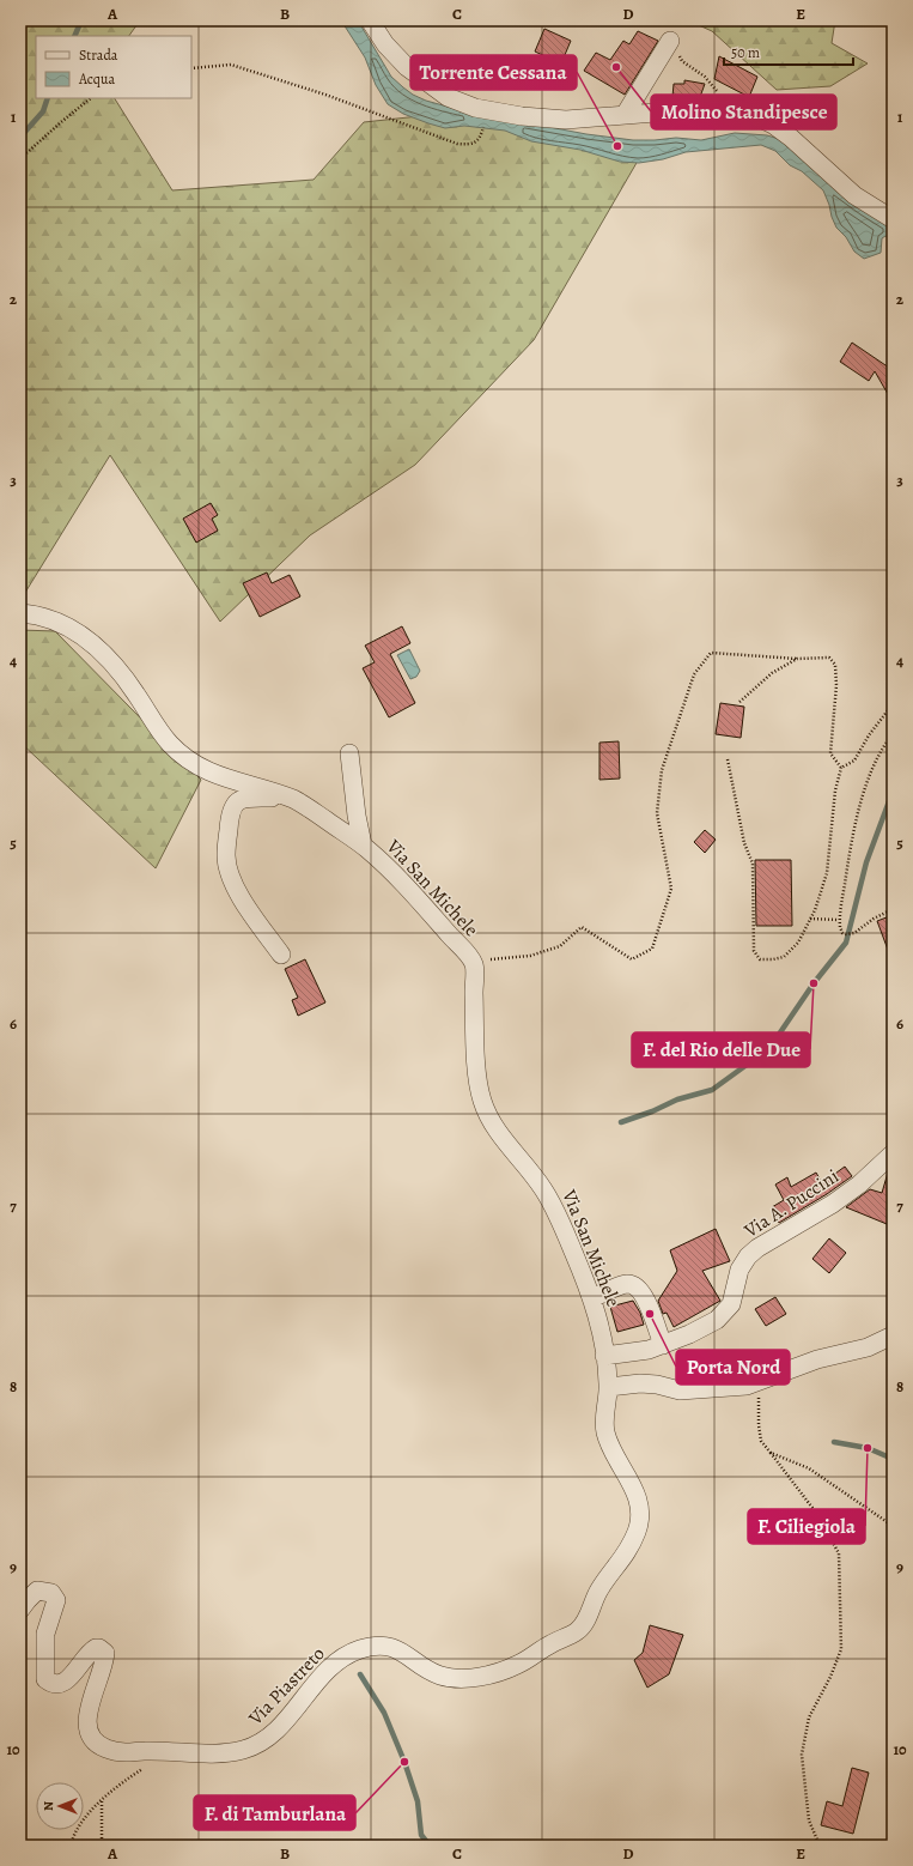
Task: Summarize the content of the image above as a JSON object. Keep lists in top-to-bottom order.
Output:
{
  "streets": {
    "street": ["Via San Michele", "Via A. Puccini", "Via Piastreto"]
  },
  "crossings": [
    ["Via San Michele", "Via A. Puccini"],
    ["Via San Michele", "Via Piastreto"],
    ["Via A. Puccini", "Via Piastreto"]
  ],
  "places": [
    "Molino Standipesce",
    "Torrente Cessana",
    "F. del Rio delle Due",
    "Porta Nord",
    "F. Ciliegiola",
    "F. di Tamburlana"
  ],
  "legend": ["Strada", "Acqua"],
  "scale_bar": "50 m",
  "north": "left",
  "grid": {
    "columns": [
      "A",
      "B",
      "C",
      "D",
      "E"
    ],
    "rows": [
      "1",
      "2",
      "3",
      "4",
      "5",
      "6",
      "7",
      "8",
      "9",
      "10"
    ]
  }
}
